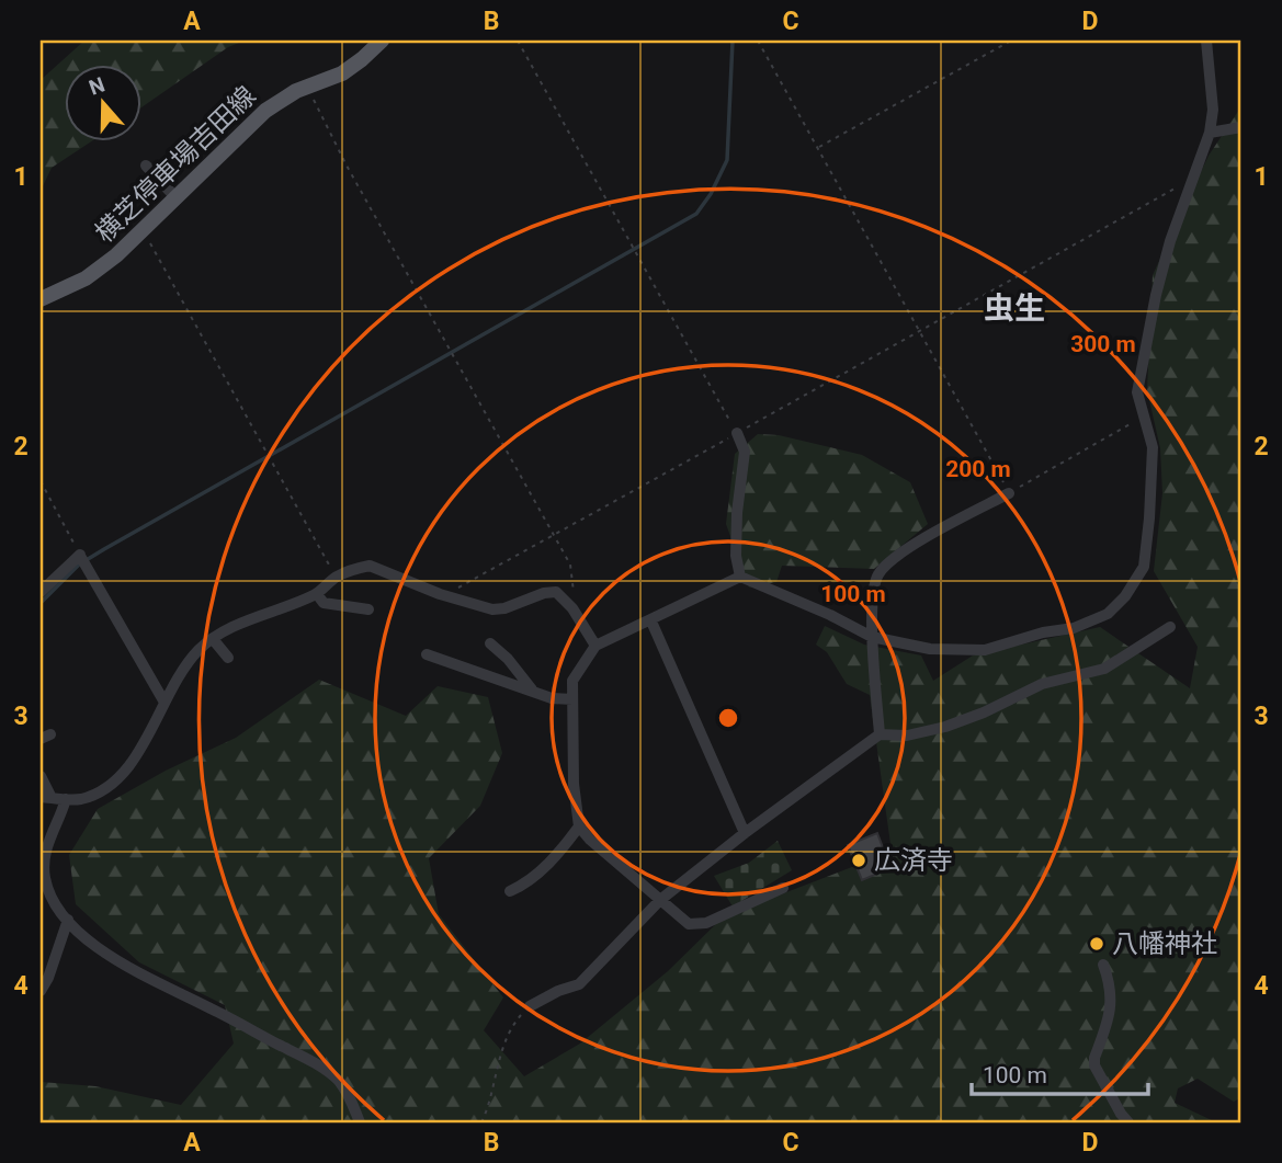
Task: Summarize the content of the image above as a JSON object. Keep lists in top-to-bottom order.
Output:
{
  "streets": {
    "main road": ["横芝停車場吉田線"]
  },
  "districts": ["虫生"],
  "places": ["広済寺", "八幡神社"],
  "scale_bar": "100 m",
  "north": "top",
  "grid": {
    "columns": [
      "A",
      "B",
      "C",
      "D"
    ],
    "rows": [
      "1",
      "2",
      "3",
      "4"
    ]
  },
  "rings": ["300 m", "200 m", "100 m"]
}
